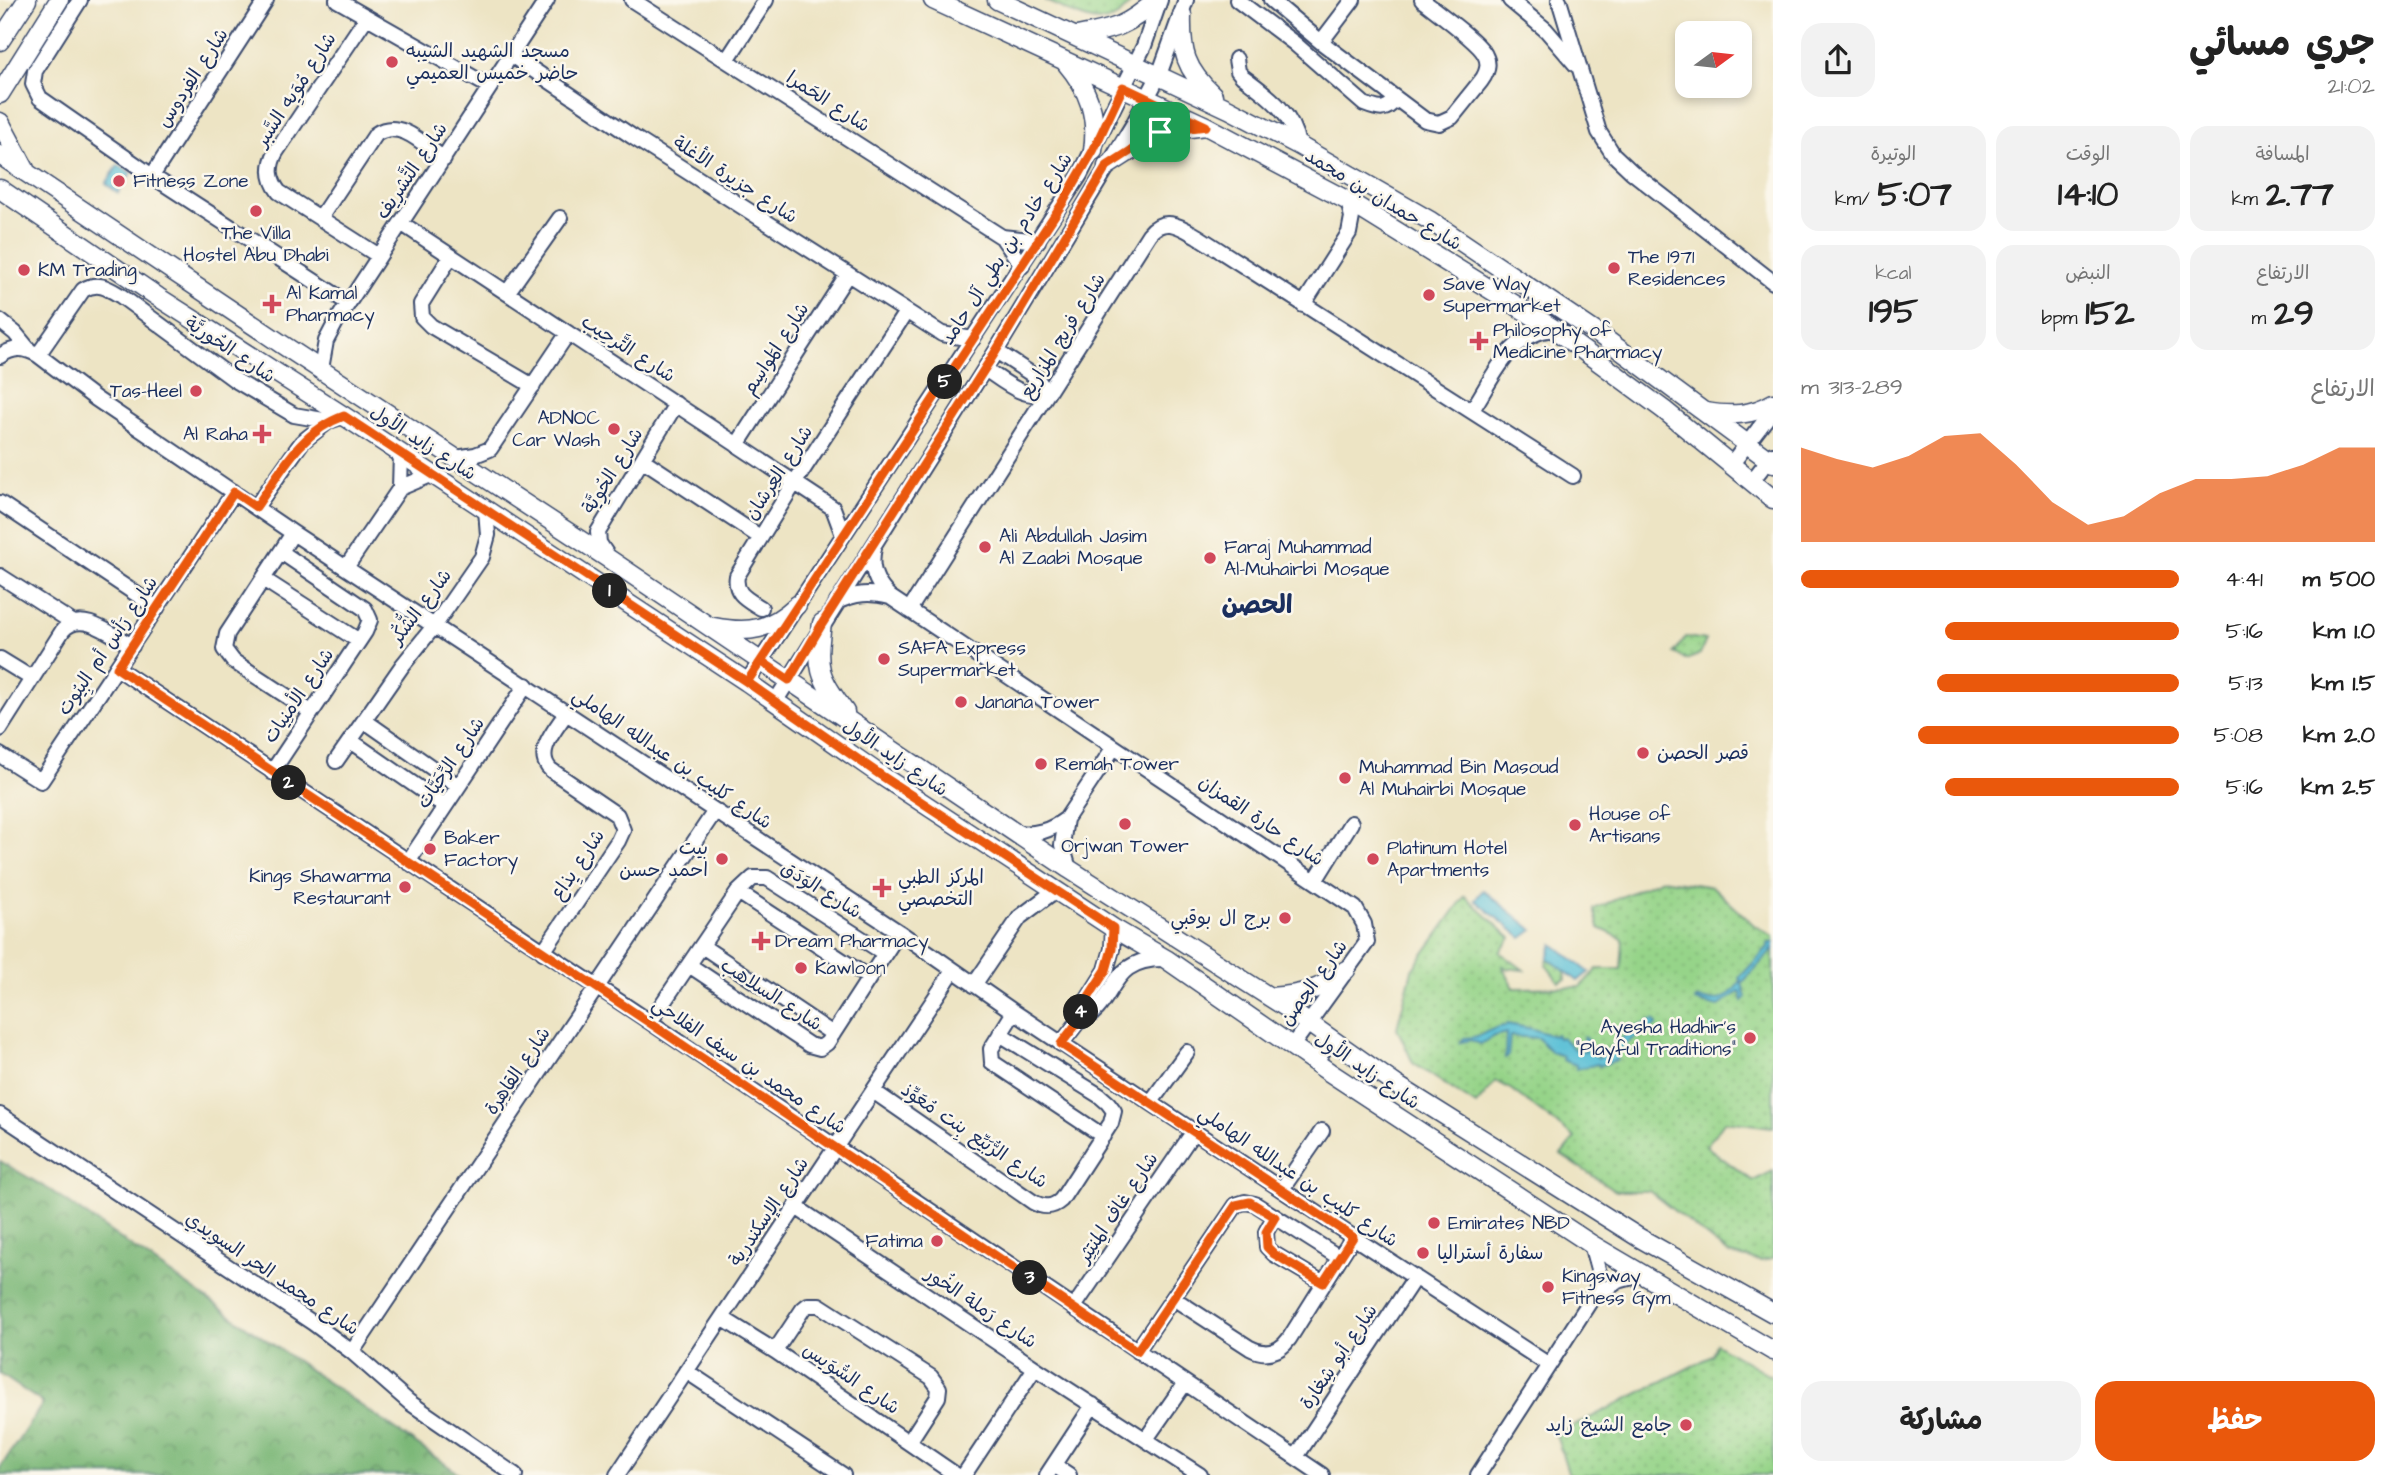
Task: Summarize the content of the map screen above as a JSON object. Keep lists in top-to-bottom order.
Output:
{
  "streets": {
    "main road": ["شارع حمدان بن محمد", "شارع زايد الأول"],
    "street": [
      "شارع الفِردوس",
      "شارع مُوَيِه السَّبر",
      "شارع الحَمرا",
      "شارع التَّشرِيف",
      "شارع جزيرة الأغلة",
      "شارع خادم بن بطي آل حامد",
      "شارع فريج المزاريع",
      "شارع التَّرحِيب",
      "شارع المَواسِم",
      "شارع الحُوريَّة",
      "شارع الحُوِيَّة",
      "شارع العِرشان",
      "شارع الشُّكُر",
      "شارع رَأس أم البِيُوت",
      "شارع الأمنِيات",
      "شارع كليب بن عبدالله الهاملي",
      "شارع الرِّحَيَّات",
      "شارع حارة القمزان",
      "شارع يِذاع",
      "شارع الوَدَق",
      "شارع الحِصن",
      "شارع السلاهب",
      "شارع محمد بن سيف الفلاحي",
      "شارع القاهِرة",
      "شارع الرُّبَيِّع بِنت مُعَوِّذ",
      "شارع غاف المِنتِثِر",
      "شارع الإسكندرية",
      "شارع محمد الحر السويدي",
      "شارع رَملة الخُور",
      "شارع أبو شِغارة",
      "شارع السُّوَيس"
    ]
  },
  "crossings": [
    ["شارع مُوَيِه السَّبر", "شارع التَّشرِيف"],
    ["شارع الحَمرا", "شارع خادم بن بطي آل حامد"],
    ["شارع التَّشرِيف", "شارع جزيرة الأغلة"],
    ["شارع التَّشرِيف", "شارع التَّرحِيب"],
    ["شارع التَّشرِيف", "شارع زايد الأول"],
    ["شارع جزيرة الأغلة", "شارع خادم بن بطي آل حامد"],
    ["شارع جزيرة الأغلة", "شارع المَواسِم"],
    ["شارع جزيرة الأغلة", "شارع العِرشان"],
    ["شارع حمدان بن محمد", "شارع خادم بن بطي آل حامد"],
    ["شارع خادم بن بطي آل حامد", "شارع زايد الأول"],
    ["شارع خادم بن بطي آل حامد", "شارع حارة القمزان"],
    ["شارع فريج المزاريع", "شارع حارة القمزان"],
    ["شارع التَّرحِيب", "شارع المَواسِم"],
    ["شارع التَّرحِيب", "شارع الحُوِيَّة"],
    ["شارع التَّرحِيب", "شارع العِرشان"],
    ["شارع الحُوريَّة", "شارع زايد الأول"],
    ["شارع الحُوريَّة", "شارع كليب بن عبدالله الهاملي"],
    ["شارع زايد الأول", "شارع الحُوِيَّة"],
    ["شارع زايد الأول", "شارع الشُّكُر"],
    ["شارع زايد الأول", "شارع الحِصن"],
    ["شارع الحُوِيَّة", "شارع العِرشان"],
    ["شارع الشُّكُر", "شارع كليب بن عبدالله الهاملي"],
    ["شارع رَأس أم البِيُوت", "شارع كليب بن عبدالله الهاملي"],
    ["شارع رَأس أم البِيُوت", "شارع محمد بن سيف الفلاحي"],
    ["شارع الأمنِيات", "شارع محمد بن سيف الفلاحي"],
    ["شارع كليب بن عبدالله الهاملي", "شارع الرِّحَيَّات"],
    ["شارع كليب بن عبدالله الهاملي", "شارع يِذاع"],
    ["شارع كليب بن عبدالله الهاملي", "شارع السلاهب"],
    ["شارع كليب بن عبدالله الهاملي", "شارع القاهِرة"],
    ["شارع كليب بن عبدالله الهاملي", "شارع غاف المِنتِثِر"],
    ["شارع كليب بن عبدالله الهاملي", "شارع الإسكندرية"],
    ["شارع كليب بن عبدالله الهاملي", "شارع أبو شِغارة"],
    ["شارع الرِّحَيَّات", "شارع محمد بن سيف الفلاحي"],
    ["شارع حارة القمزان", "شارع الحِصن"],
    ["شارع يِذاع", "شارع محمد بن سيف الفلاحي"],
    ["شارع الوَدَق", "شارع السلاهب"],
    ["شارع محمد بن سيف الفلاحي", "شارع القاهِرة"],
    ["شارع محمد بن سيف الفلاحي", "شارع غاف المِنتِثِر"],
    ["شارع محمد بن سيف الفلاحي", "شارع الإسكندرية"],
    ["شارع محمد بن سيف الفلاحي", "شارع أبو شِغارة"],
    ["شارع القاهِرة", "شارع محمد الحر السويدي"],
    ["شارع الرُّبَيِّع بِنت مُعَوِّذ", "شارع الإسكندرية"],
    ["شارع الإسكندرية", "شارع رَملة الخُور"],
    ["شارع الإسكندرية", "شارع السُّوَيس"]
  ],
  "districts": ["الحصن"],
  "places": {
    "other": [
      "مسجد الشهيد الشيبه حاضر خميس العميمي",
      "Fitness Zone",
      "The Villa Hostel Abu Dhabi",
      "The 1971 Residences",
      "KM Trading",
      "Save Way Supermarket",
      "Tas-Heel",
      "ADNOC Car Wash",
      "Ali Abdullah Jasim Al Zaabi Mosque",
      "Faraj Muhammad Al-Muhairbi Mosque",
      "SAFA Express Supermarket",
      "Janana Tower",
      "قصر الحصن",
      "Remah Tower",
      "Muhammad Bin Masoud Al Muhairbi Mosque",
      "Orjwan Tower",
      "House of Artisans",
      "Baker Factory",
      "بيت احمد حسن",
      "Platinum Hotel Apartments",
      "Kings Shawarma Restaurant",
      "برج ال بوقبي",
      "Kawloon",
      "Ayesha Hadhir's \"Playful Traditions\"",
      "Emirates NBD",
      "Fatima",
      "سفارة أستراليا",
      "Kingsway Fitness Gym",
      "جامع الشيخ زايد"
    ],
    "health": [
      "Al Kamal Pharmacy",
      "Philosophy of Medicine Pharmacy",
      "Al Raha",
      "المركز الطبي التخصصي",
      "Dream Pharmacy"
    ]
  },
  "north": "right",
  "page": {
    "heading": ["جري مسائي", "21:02"],
    "stats": [
      ["المسافة", "2.77 km"],
      ["الوقت", "14:10"],
      ["الوتيرة", "5:07 /km"],
      ["الارتفاع", "29 m"],
      ["النبض", "152 bpm"],
      ["kcal", "195"]
    ],
    "chart": ["الارتفاع", "289–313 m"],
    "pins": [
      "5",
      "1",
      "2",
      "4",
      "3"
    ],
    "list": [
      {
        "name": "500 m",
        "note": "4:41"
      },
      {
        "name": "1.0 km",
        "note": "5:16"
      },
      {
        "name": "1.5 km",
        "note": "5:13"
      },
      {
        "name": "2.0 km",
        "note": "5:08"
      },
      {
        "name": "2.5 km",
        "note": "5:16"
      }
    ],
    "buttons": ["حفظ", "مشاركة"]
  }
}
